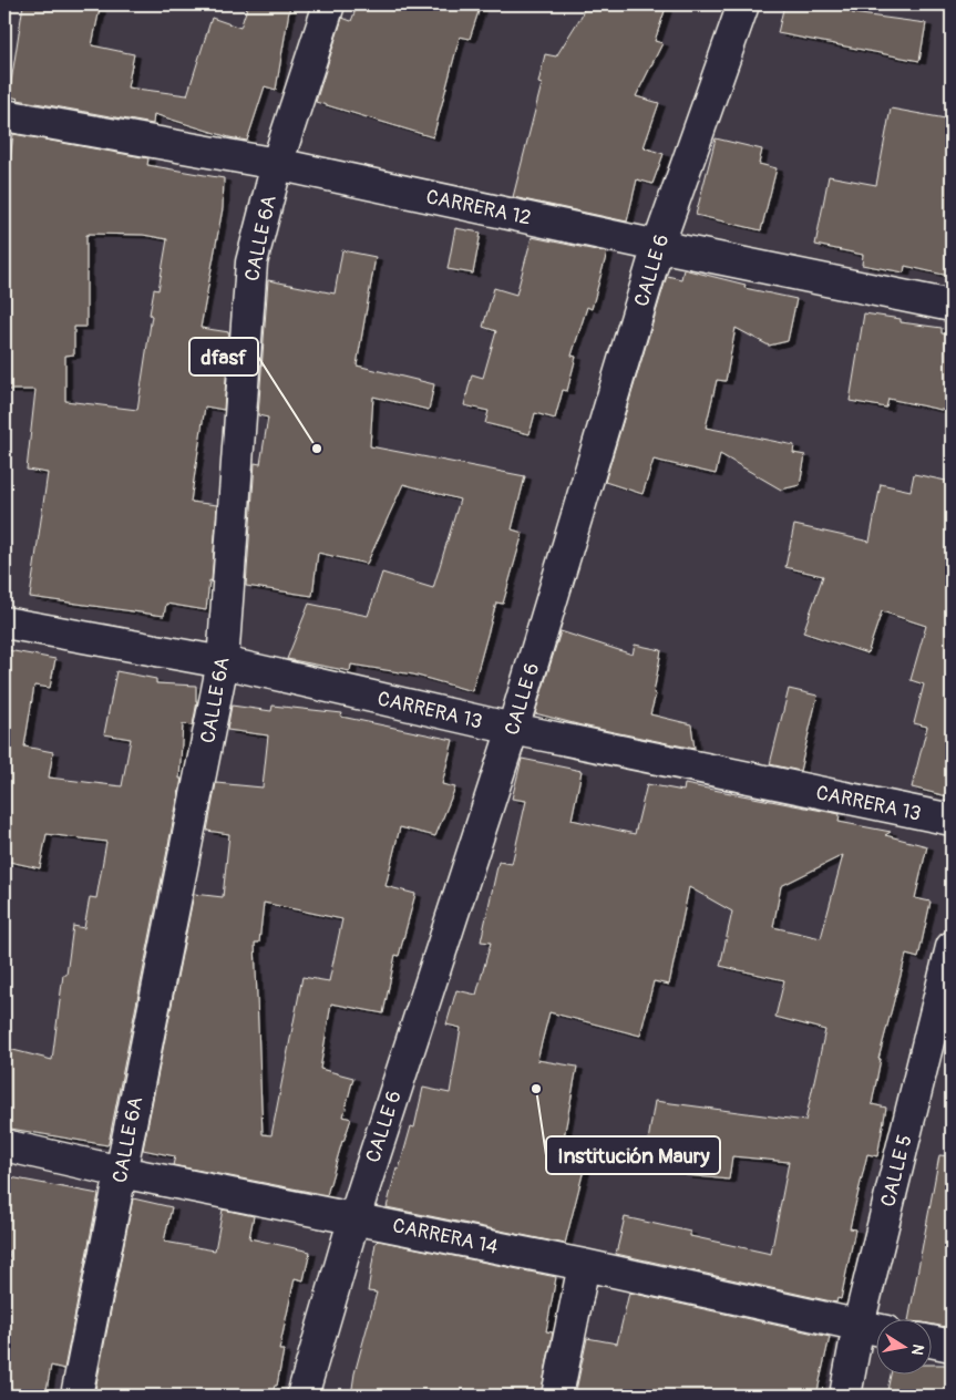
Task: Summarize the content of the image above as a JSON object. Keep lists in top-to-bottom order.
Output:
{
  "streets": {
    "street": [
      "CARRERA 12",
      "CALLE 6A",
      "CALLE 6",
      "CARRERA 13",
      "CALLE 5",
      "CARRERA 14"
    ]
  },
  "crossings": [
    ["CARRERA 12", "CALLE 6A"],
    ["CARRERA 12", "CALLE 6"],
    ["CALLE 6A", "CARRERA 13"],
    ["CALLE 6A", "CARRERA 14"],
    ["CALLE 6", "CARRERA 13"],
    ["CALLE 6", "CARRERA 14"],
    ["CALLE 5", "CARRERA 14"]
  ],
  "places": ["dfasf", "Institución Maury"],
  "north": "right"
}
